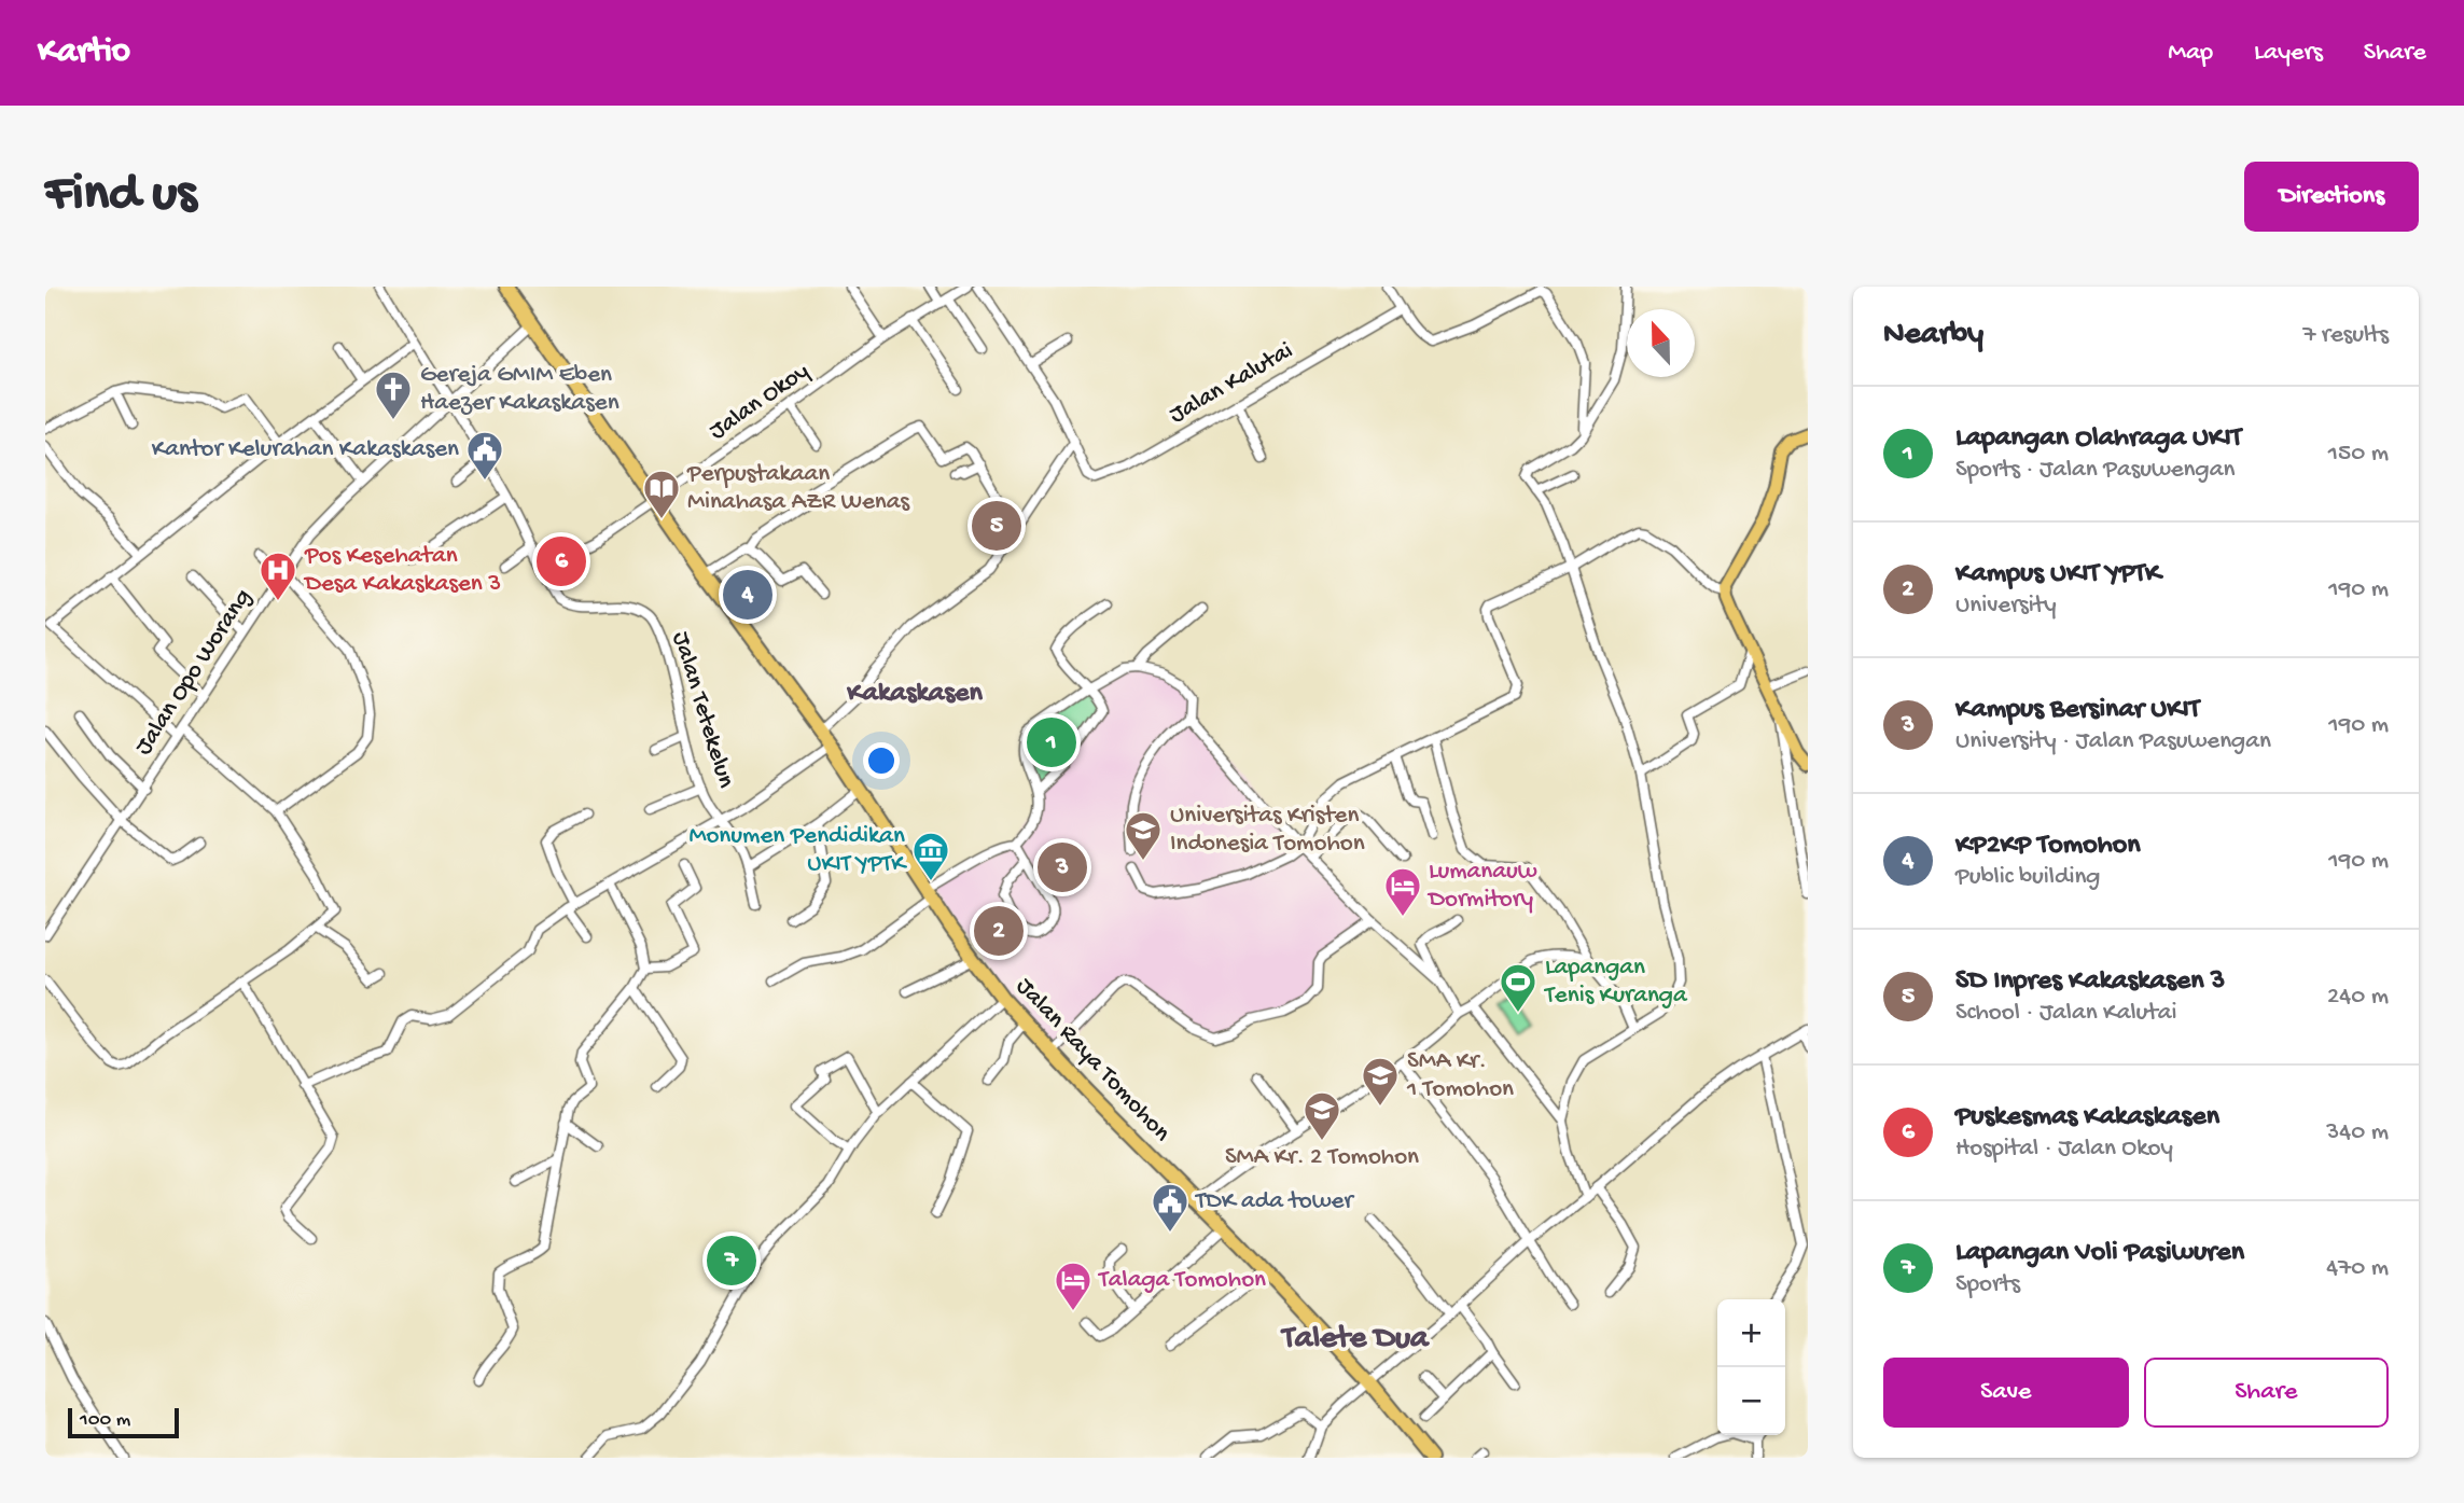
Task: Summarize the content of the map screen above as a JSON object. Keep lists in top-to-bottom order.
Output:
{
  "streets": {
    "highway": ["Jalan Raya Tomohon"],
    "street": [
      "Jalan Kalutai",
      "Jalan Okoy",
      "Jalan Opo Worang",
      "Jalan Tetekelun"
    ]
  },
  "crossings": [
    ["Jalan Okoy", "Jalan Tetekelun"],
    ["Jalan Okoy", "Jalan Raya Tomohon"],
    ["Jalan Opo Worang", "Jalan Tetekelun"],
    ["Jalan Opo Worang", "Jalan Raya Tomohon"]
  ],
  "districts": ["Kakaskasen", "Talete Dua"],
  "places": {
    "church": ["Gereja GMIM Eben Haezer Kakaskasen"],
    "public building": ["Kantor Kelurahan Kakaskasen", "TDK ada tower"],
    "library": ["Perpustakaan Minahasa AZR Wenas"],
    "hospital": ["Pos Kesehatan Desa Kakaskasen 3"],
    "school or university": ["Universitas Kristen Indonesia Tomohon", "SMA Kr. 1 Tomohon", "SMA Kr. 2 Tomohon"],
    "museum": ["Monumen Pendidikan UKIT YPTK"],
    "hotel": ["Lumanauw Dormitory", "Talaga Tomohon"],
    "sports": ["Lapangan Tenis Kuranga"]
  },
  "scale_bar": "100 m",
  "north": "top",
  "page": {
    "header": "Kartio",
    "nav": ["Map", "Layers", "Share"],
    "buttons": [
      "Directions",
      ["Save", "Share"]
    ],
    "title": "Find us",
    "heading": ["Nearby", "7 results"],
    "list": [
      {
        "mark": "1",
        "name": "Lapangan Olahraga UKIT",
        "note": "Sports · Jalan Pasuwengan",
        "value": "150 m"
      },
      {
        "mark": "2",
        "name": "Kampus UKIT YPTK",
        "note": "University",
        "value": "190 m"
      },
      {
        "mark": "3",
        "name": "Kampus Bersinar UKIT",
        "note": "University · Jalan Pasuwengan",
        "value": "190 m"
      },
      {
        "mark": "4",
        "name": "KP2KP Tomohon",
        "note": "Public building",
        "value": "190 m"
      },
      {
        "mark": "5",
        "name": "SD Inpres Kakaskasen 3",
        "note": "School · Jalan Kalutai",
        "value": "240 m"
      },
      {
        "mark": "6",
        "name": "Puskesmas Kakaskasen",
        "note": "Hospital · Jalan Okoy",
        "value": "340 m"
      },
      {
        "mark": "7",
        "name": "Lapangan Voli Pasiwuren",
        "note": "Sports",
        "value": "470 m"
      }
    ],
    "pins": [
      "5",
      "6",
      "4",
      "1",
      "3",
      "2",
      "7"
    ],
    "map_buttons": ["+", "−"],
    "scale": "100 m"
  }
}
